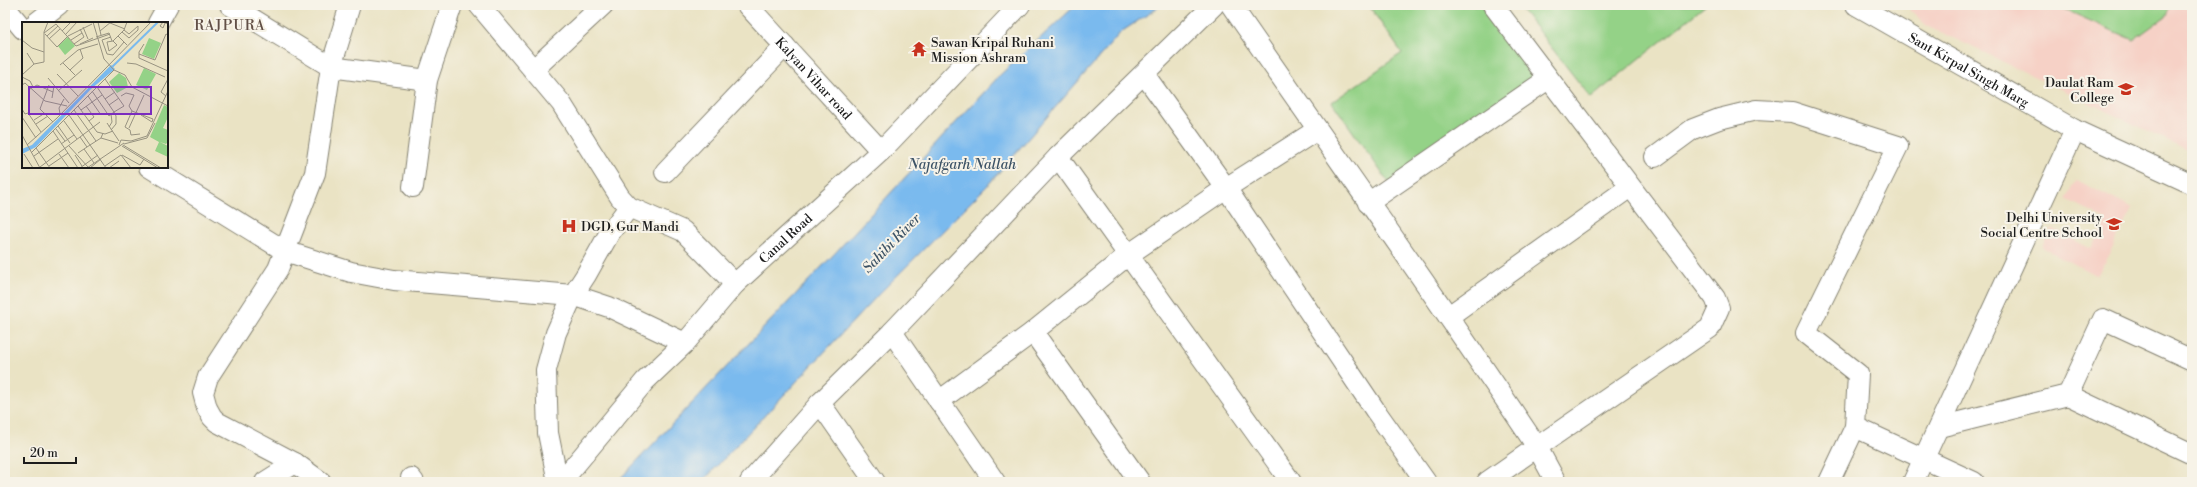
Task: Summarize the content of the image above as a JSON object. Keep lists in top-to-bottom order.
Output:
{
  "streets": {
    "street": ["Sant Kirpal Singh Marg", "Kalyan Vihar road", "Canal Road"]
  },
  "crossings": [
    ["Kalyan Vihar road", "Canal Road"]
  ],
  "districts": ["RAJPURA"],
  "water": ["Najafgarh Nallah", "Sahibi River"],
  "places": {
    "temple": ["Sawan Kripal Ruhani Mission Ashram"],
    "school or university": ["Daulat Ram College", "Delhi University Social Centre School"],
    "hospital": ["DGD, Gur Mandi"]
  },
  "scale_bar": "20 m"
}
